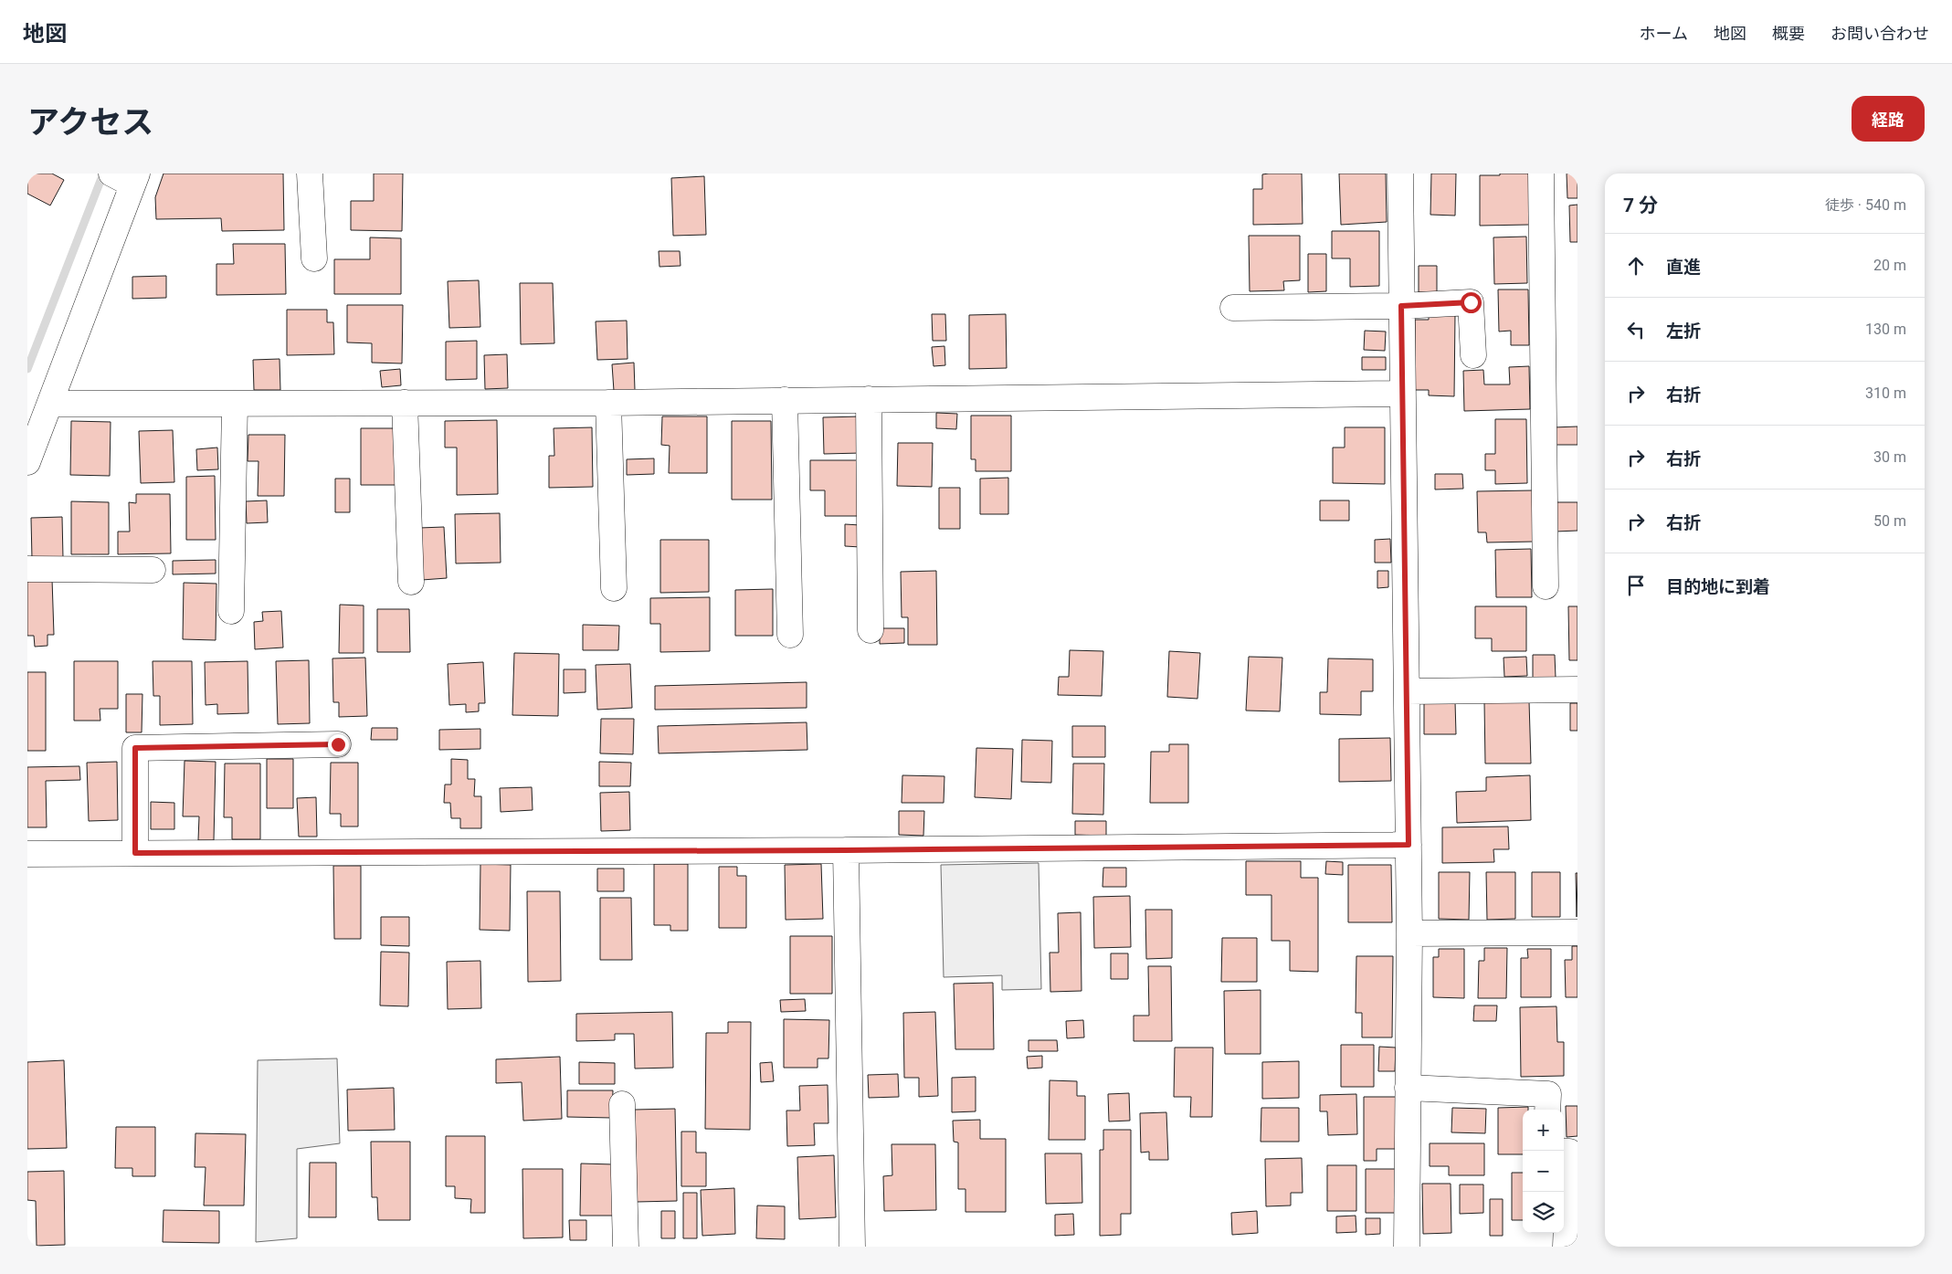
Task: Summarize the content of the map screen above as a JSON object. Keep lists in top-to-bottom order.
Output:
{
  "page": {
    "header": "地図",
    "nav": [
      "ホーム",
      "地図",
      "概要",
      "お問い合わせ"
    ],
    "title": "アクセス",
    "buttons": "経路",
    "heading": ["7 分", "徒歩 · 540 m"],
    "list": [
      ["直進", "20 m"],
      ["左折", "130 m"],
      ["右折", "310 m"],
      ["右折", "30 m"],
      ["右折", "50 m"],
      "目的地に到着"
    ],
    "map_buttons": ["+", "−"]
  }
}
